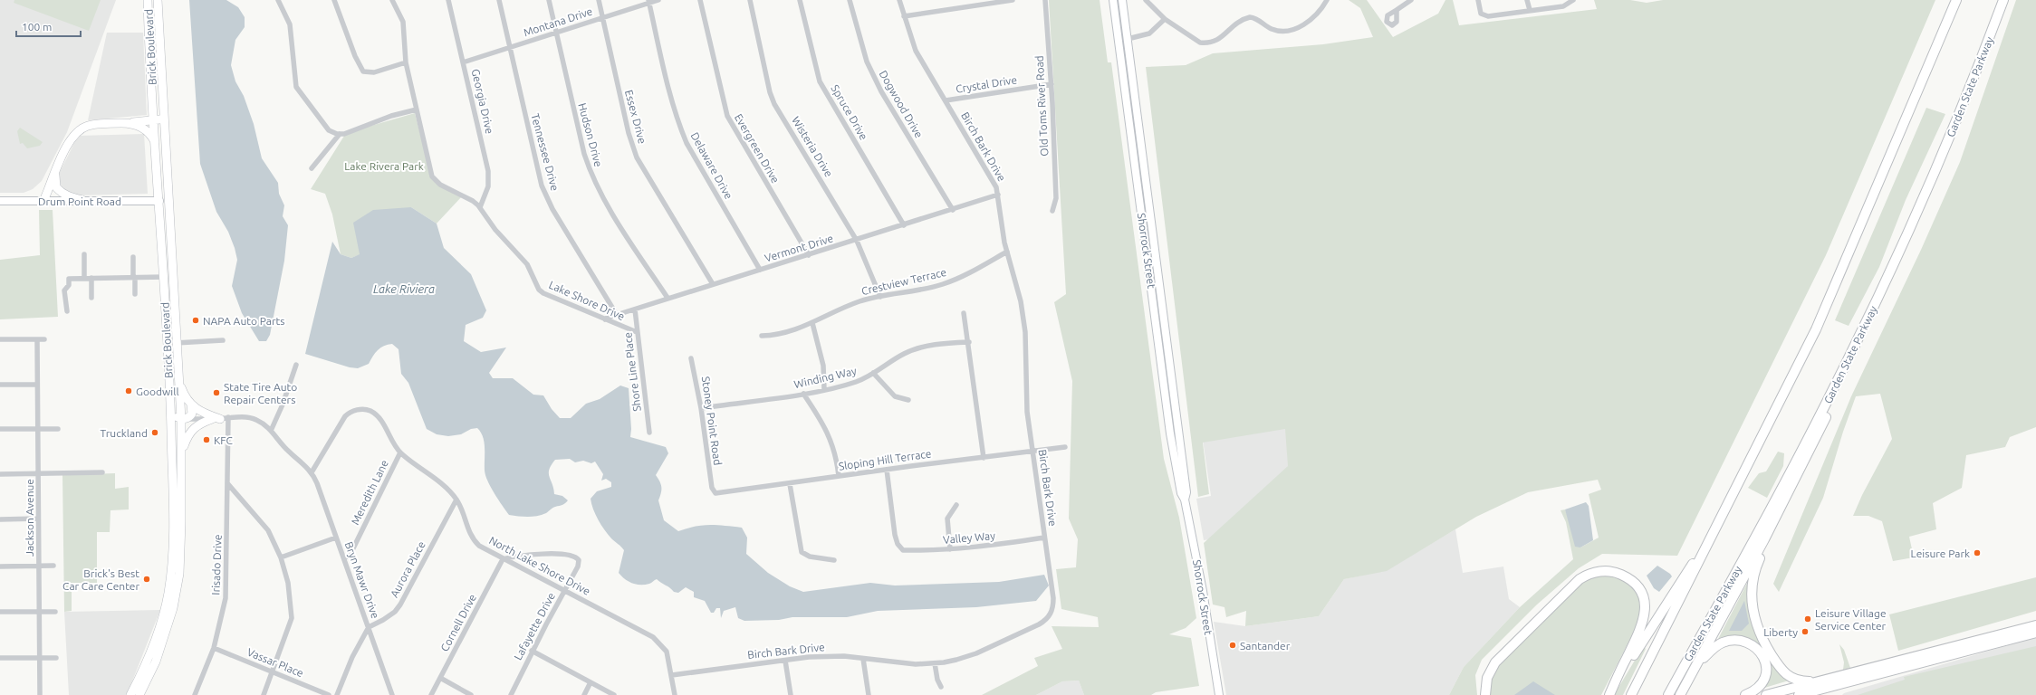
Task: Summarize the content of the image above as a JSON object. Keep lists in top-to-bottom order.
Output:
{
  "streets": {
    "highway": ["Garden State Parkway"],
    "main road": ["Brick Boulevard", "Drum Point Road", "Shorrock Street"],
    "street": [
      "Montana Drive",
      "Crystal Drive",
      "Georgia Drive",
      "Dogwood Drive",
      "Old Toms River Road",
      "Spruce Drive",
      "Essex Drive",
      "Hudson Drive",
      "Wisteria Drive",
      "Birch Bark Drive",
      "Evergreen Drive",
      "Tennessee Drive",
      "Delaware Drive",
      "Vermont Drive",
      "Crestview Terrace",
      "Lake Shore Drive",
      "Shore Line Place",
      "Winding Way",
      "Stoney Point Road",
      "Sloping Hill Terrace",
      "Meredith Lane",
      "Jackson Avenue",
      "Valley Way",
      "Irisado Drive",
      "North Lake Shore Drive",
      "Aurora Place",
      "Bryn Mawr Drive",
      "Cornell Drive",
      "Lafayette Drive",
      "Vassar Place"
    ]
  },
  "crossings": [
    ["Montana Drive", "Georgia Drive"],
    ["Montana Drive", "Essex Drive"],
    ["Montana Drive", "Hudson Drive"],
    ["Montana Drive", "Tennessee Drive"],
    ["Montana Drive", "Delaware Drive"],
    ["Brick Boulevard", "Drum Point Road"],
    ["Crystal Drive", "Old Toms River Road"],
    ["Crystal Drive", "Birch Bark Drive"],
    ["Georgia Drive", "Lake Shore Drive"],
    ["Dogwood Drive", "Vermont Drive"],
    ["Spruce Drive", "Vermont Drive"],
    ["Essex Drive", "Vermont Drive"],
    ["Hudson Drive", "Vermont Drive"],
    ["Wisteria Drive", "Vermont Drive"],
    ["Wisteria Drive", "Crestview Terrace"],
    ["Birch Bark Drive", "Vermont Drive"],
    ["Birch Bark Drive", "Crestview Terrace"],
    ["Birch Bark Drive", "Sloping Hill Terrace"],
    ["Birch Bark Drive", "Valley Way"],
    ["Birch Bark Drive", "North Lake Shore Drive"],
    ["Evergreen Drive", "Vermont Drive"],
    ["Tennessee Drive", "Vermont Drive"],
    ["Delaware Drive", "Vermont Drive"],
    ["Vermont Drive", "Lake Shore Drive"],
    ["Vermont Drive", "Shore Line Place"],
    ["Lake Shore Drive", "Shore Line Place"],
    ["Winding Way", "Stoney Point Road"],
    ["Stoney Point Road", "Sloping Hill Terrace"],
    ["Sloping Hill Terrace", "Valley Way"],
    ["Meredith Lane", "North Lake Shore Drive"],
    ["Meredith Lane", "Bryn Mawr Drive"],
    ["Irisado Drive", "Vassar Place"],
    ["North Lake Shore Drive", "Aurora Place"],
    ["North Lake Shore Drive", "Bryn Mawr Drive"],
    ["North Lake Shore Drive", "Cornell Drive"],
    ["North Lake Shore Drive", "Lafayette Drive"],
    ["Aurora Place", "Bryn Mawr Drive"],
    ["Cornell Drive", "Lafayette Drive"]
  ],
  "water": ["Lake Riviera"],
  "parks": ["Lake Rivera Park"],
  "places": [
    "NAPA Auto Parts",
    "Goodwill",
    "State Tire Auto Repair Centers",
    "Truckland",
    "KFC",
    "Leisure Park",
    "Brick's Best Car Care Center",
    "Leisure Village Service Center",
    "Liberty",
    "Santander"
  ],
  "scale_bar": "100 m"
}
